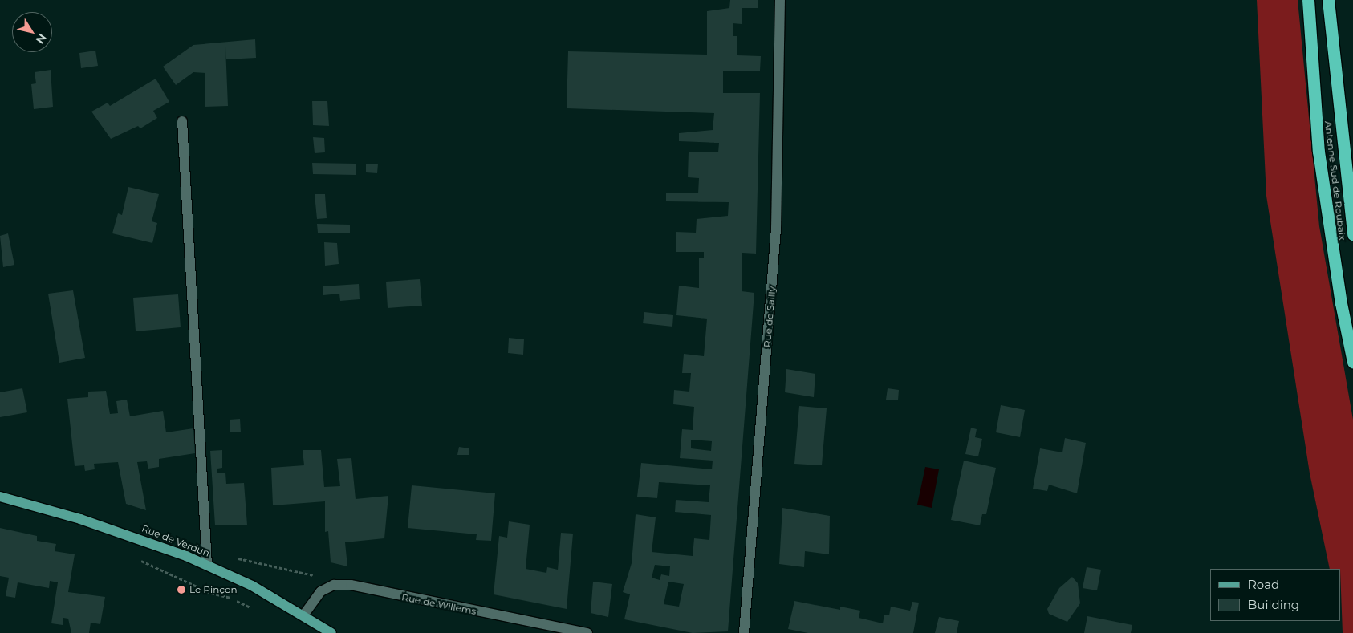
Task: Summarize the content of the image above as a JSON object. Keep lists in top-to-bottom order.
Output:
{
  "streets": {
    "highway": ["Antenne Sud de Roubaix"],
    "main road": ["Rue de Verdun"],
    "street": ["Rue de Sailly", "Rue de Willems"]
  },
  "places": ["Le Pinçon"],
  "legend": ["Road", "Building"],
  "north": "bottom right"
}
